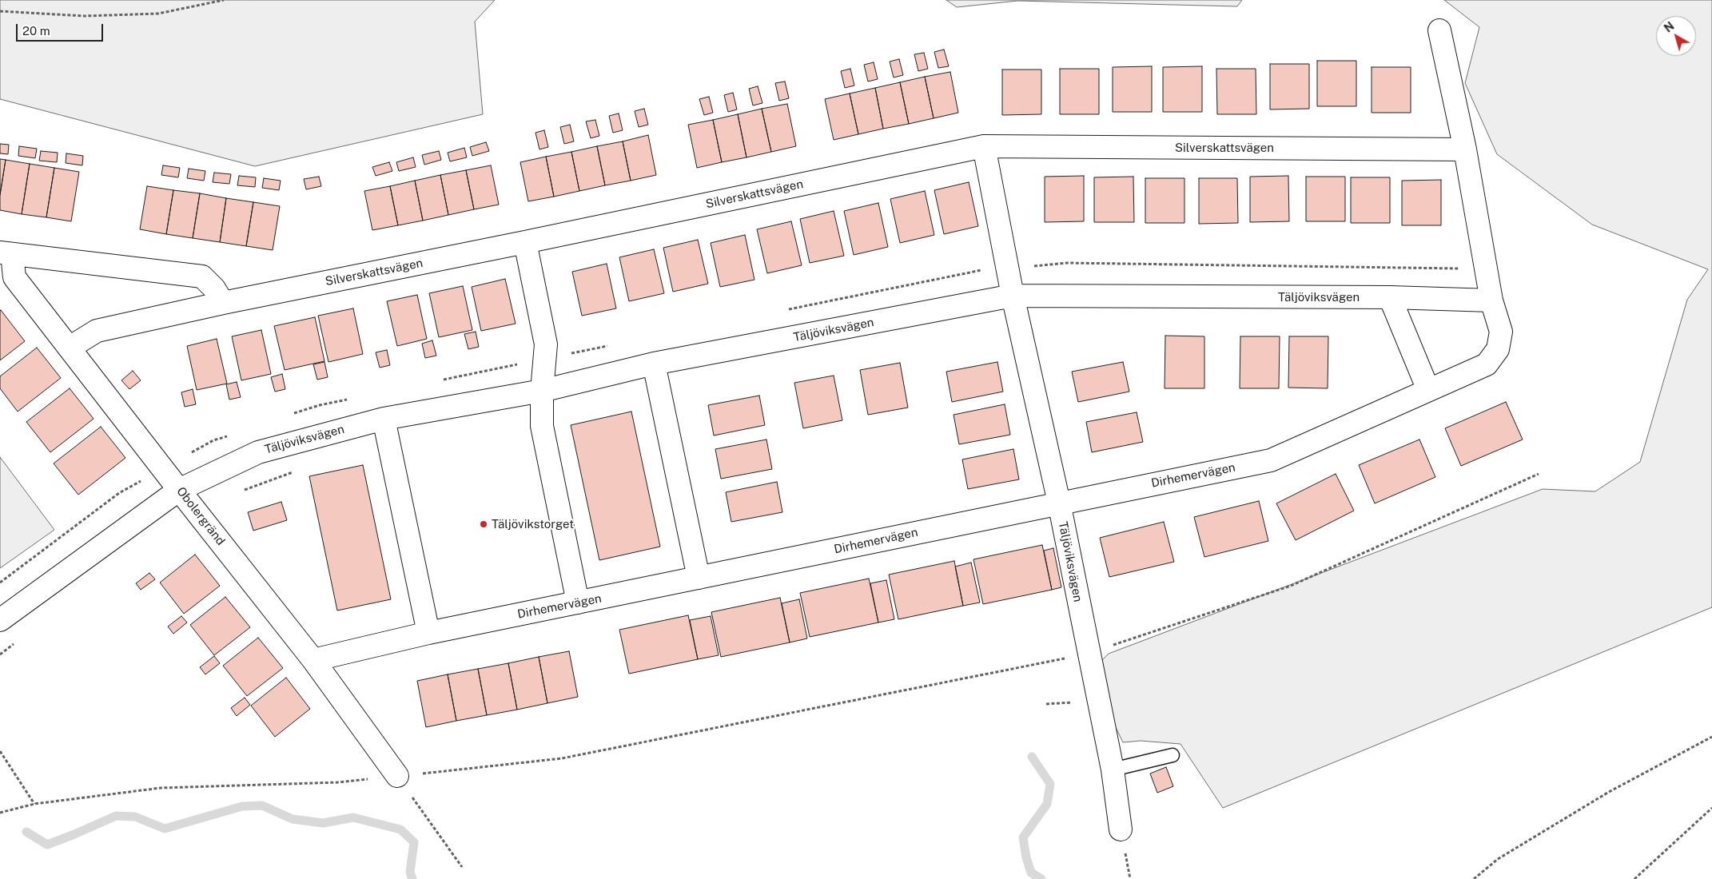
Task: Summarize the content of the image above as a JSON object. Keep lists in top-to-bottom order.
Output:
{
  "streets": {
    "street": [
      "Silverskattsvägen",
      "Täljöviksvägen",
      "Dirhemervägen",
      "Obolergränd"
    ]
  },
  "crossings": [
    ["Silverskattsvägen", "Obolergränd"],
    ["Täljöviksvägen", "Dirhemervägen"],
    ["Täljöviksvägen", "Obolergränd"],
    ["Dirhemervägen", "Obolergränd"]
  ],
  "places": ["Täljövikstorget"],
  "scale_bar": "20 m",
  "north": "top left"
}
